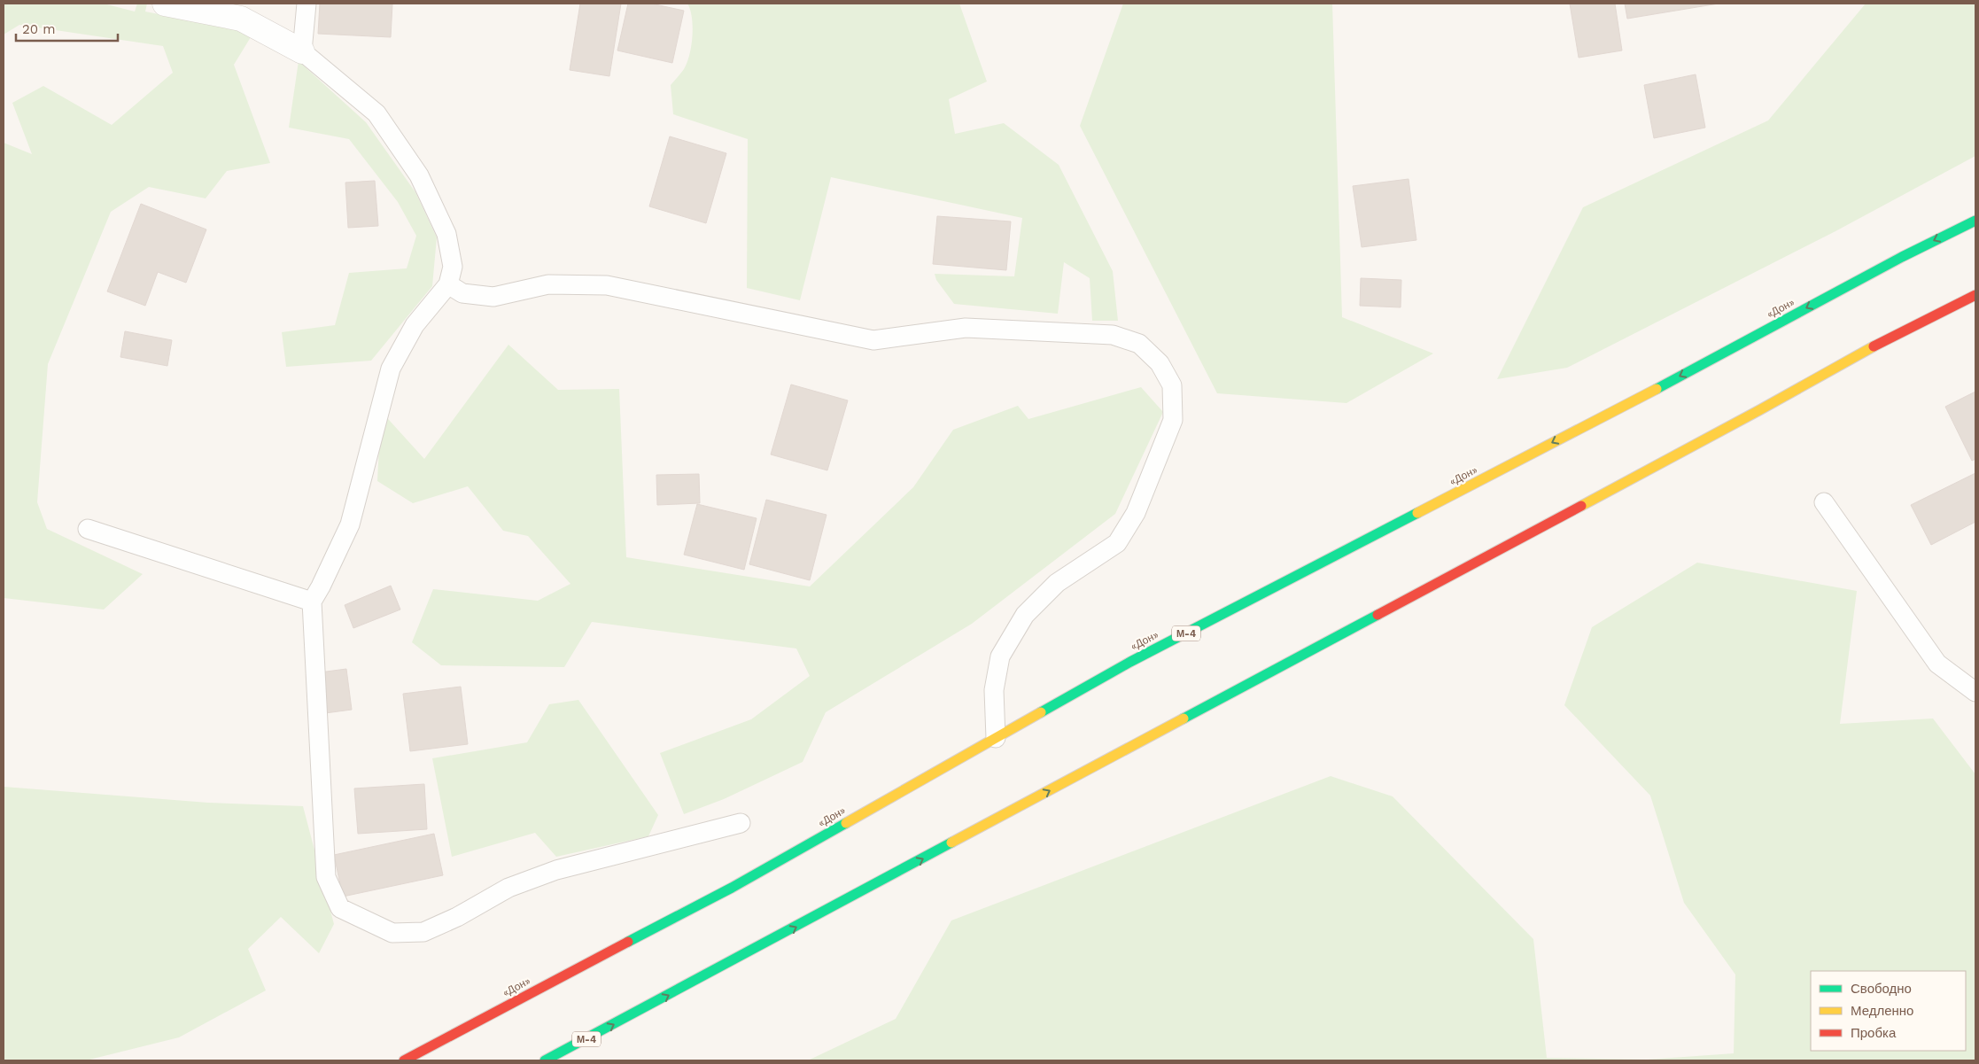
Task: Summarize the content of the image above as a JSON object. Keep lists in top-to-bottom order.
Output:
{
  "streets": {
    "highway": ["«Дон»", "М-4"]
  },
  "legend": ["Свободно", "Медленно", "Пробка"],
  "scale_bar": "20 m"
}
